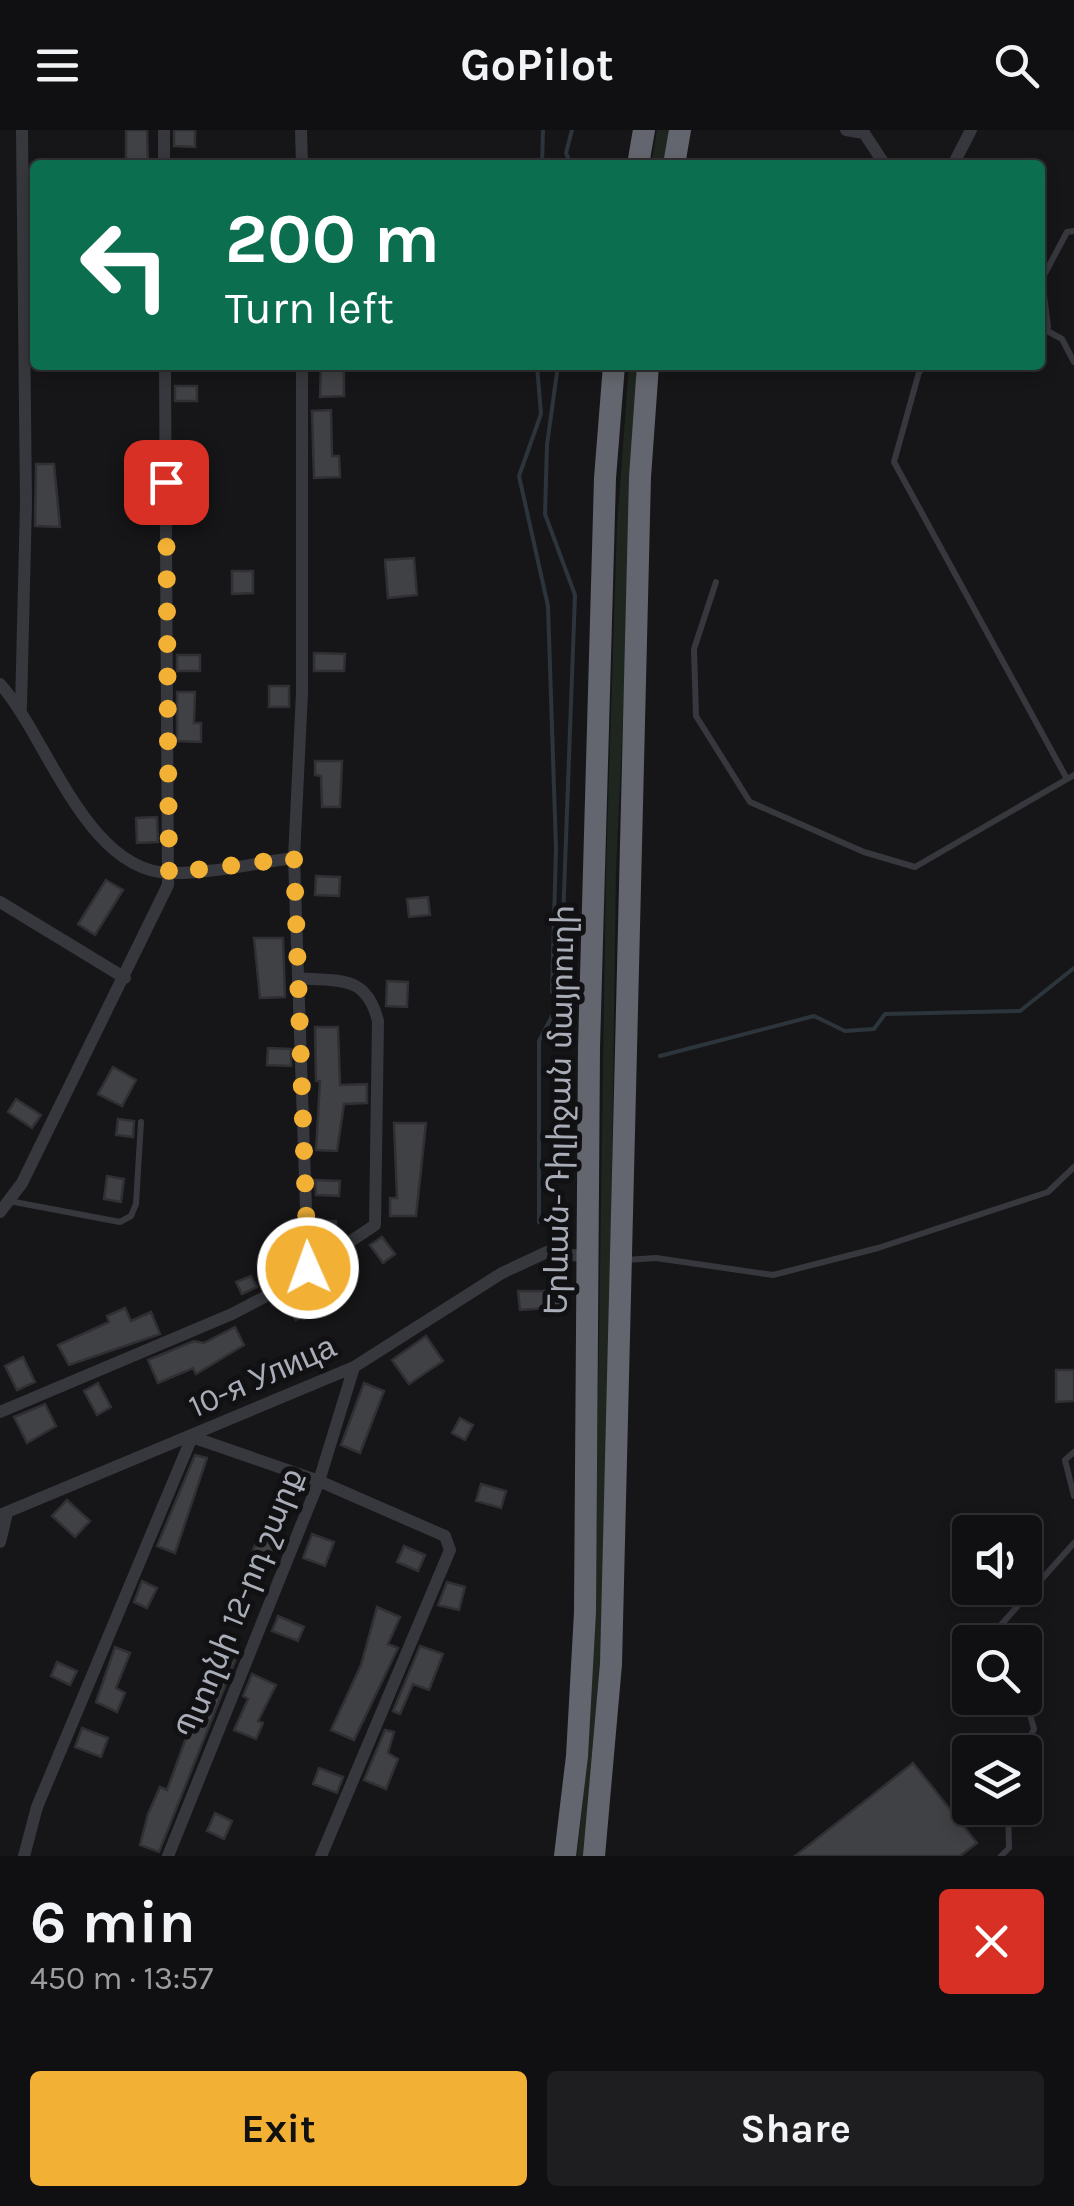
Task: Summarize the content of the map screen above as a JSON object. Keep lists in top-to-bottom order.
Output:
{
  "streets": {
    "highway": ["Երևան-Դիլիջան մայրուղի"],
    "street": ["10-я Улица", "Պտղնի 12-րդ շարք"]
  },
  "crossings": [
    ["Երևան-Դիլիջան մայրուղի", "10-я Улица"],
    ["10-я Улица", "Պտղնի 12-րդ շարք"]
  ],
  "page": {
    "header": "GoPilot",
    "turn": ["200 m", "Turn left"],
    "heading": ["6 min", "450 m · 13:57"],
    "buttons": ["Exit", "Share"]
  }
}
